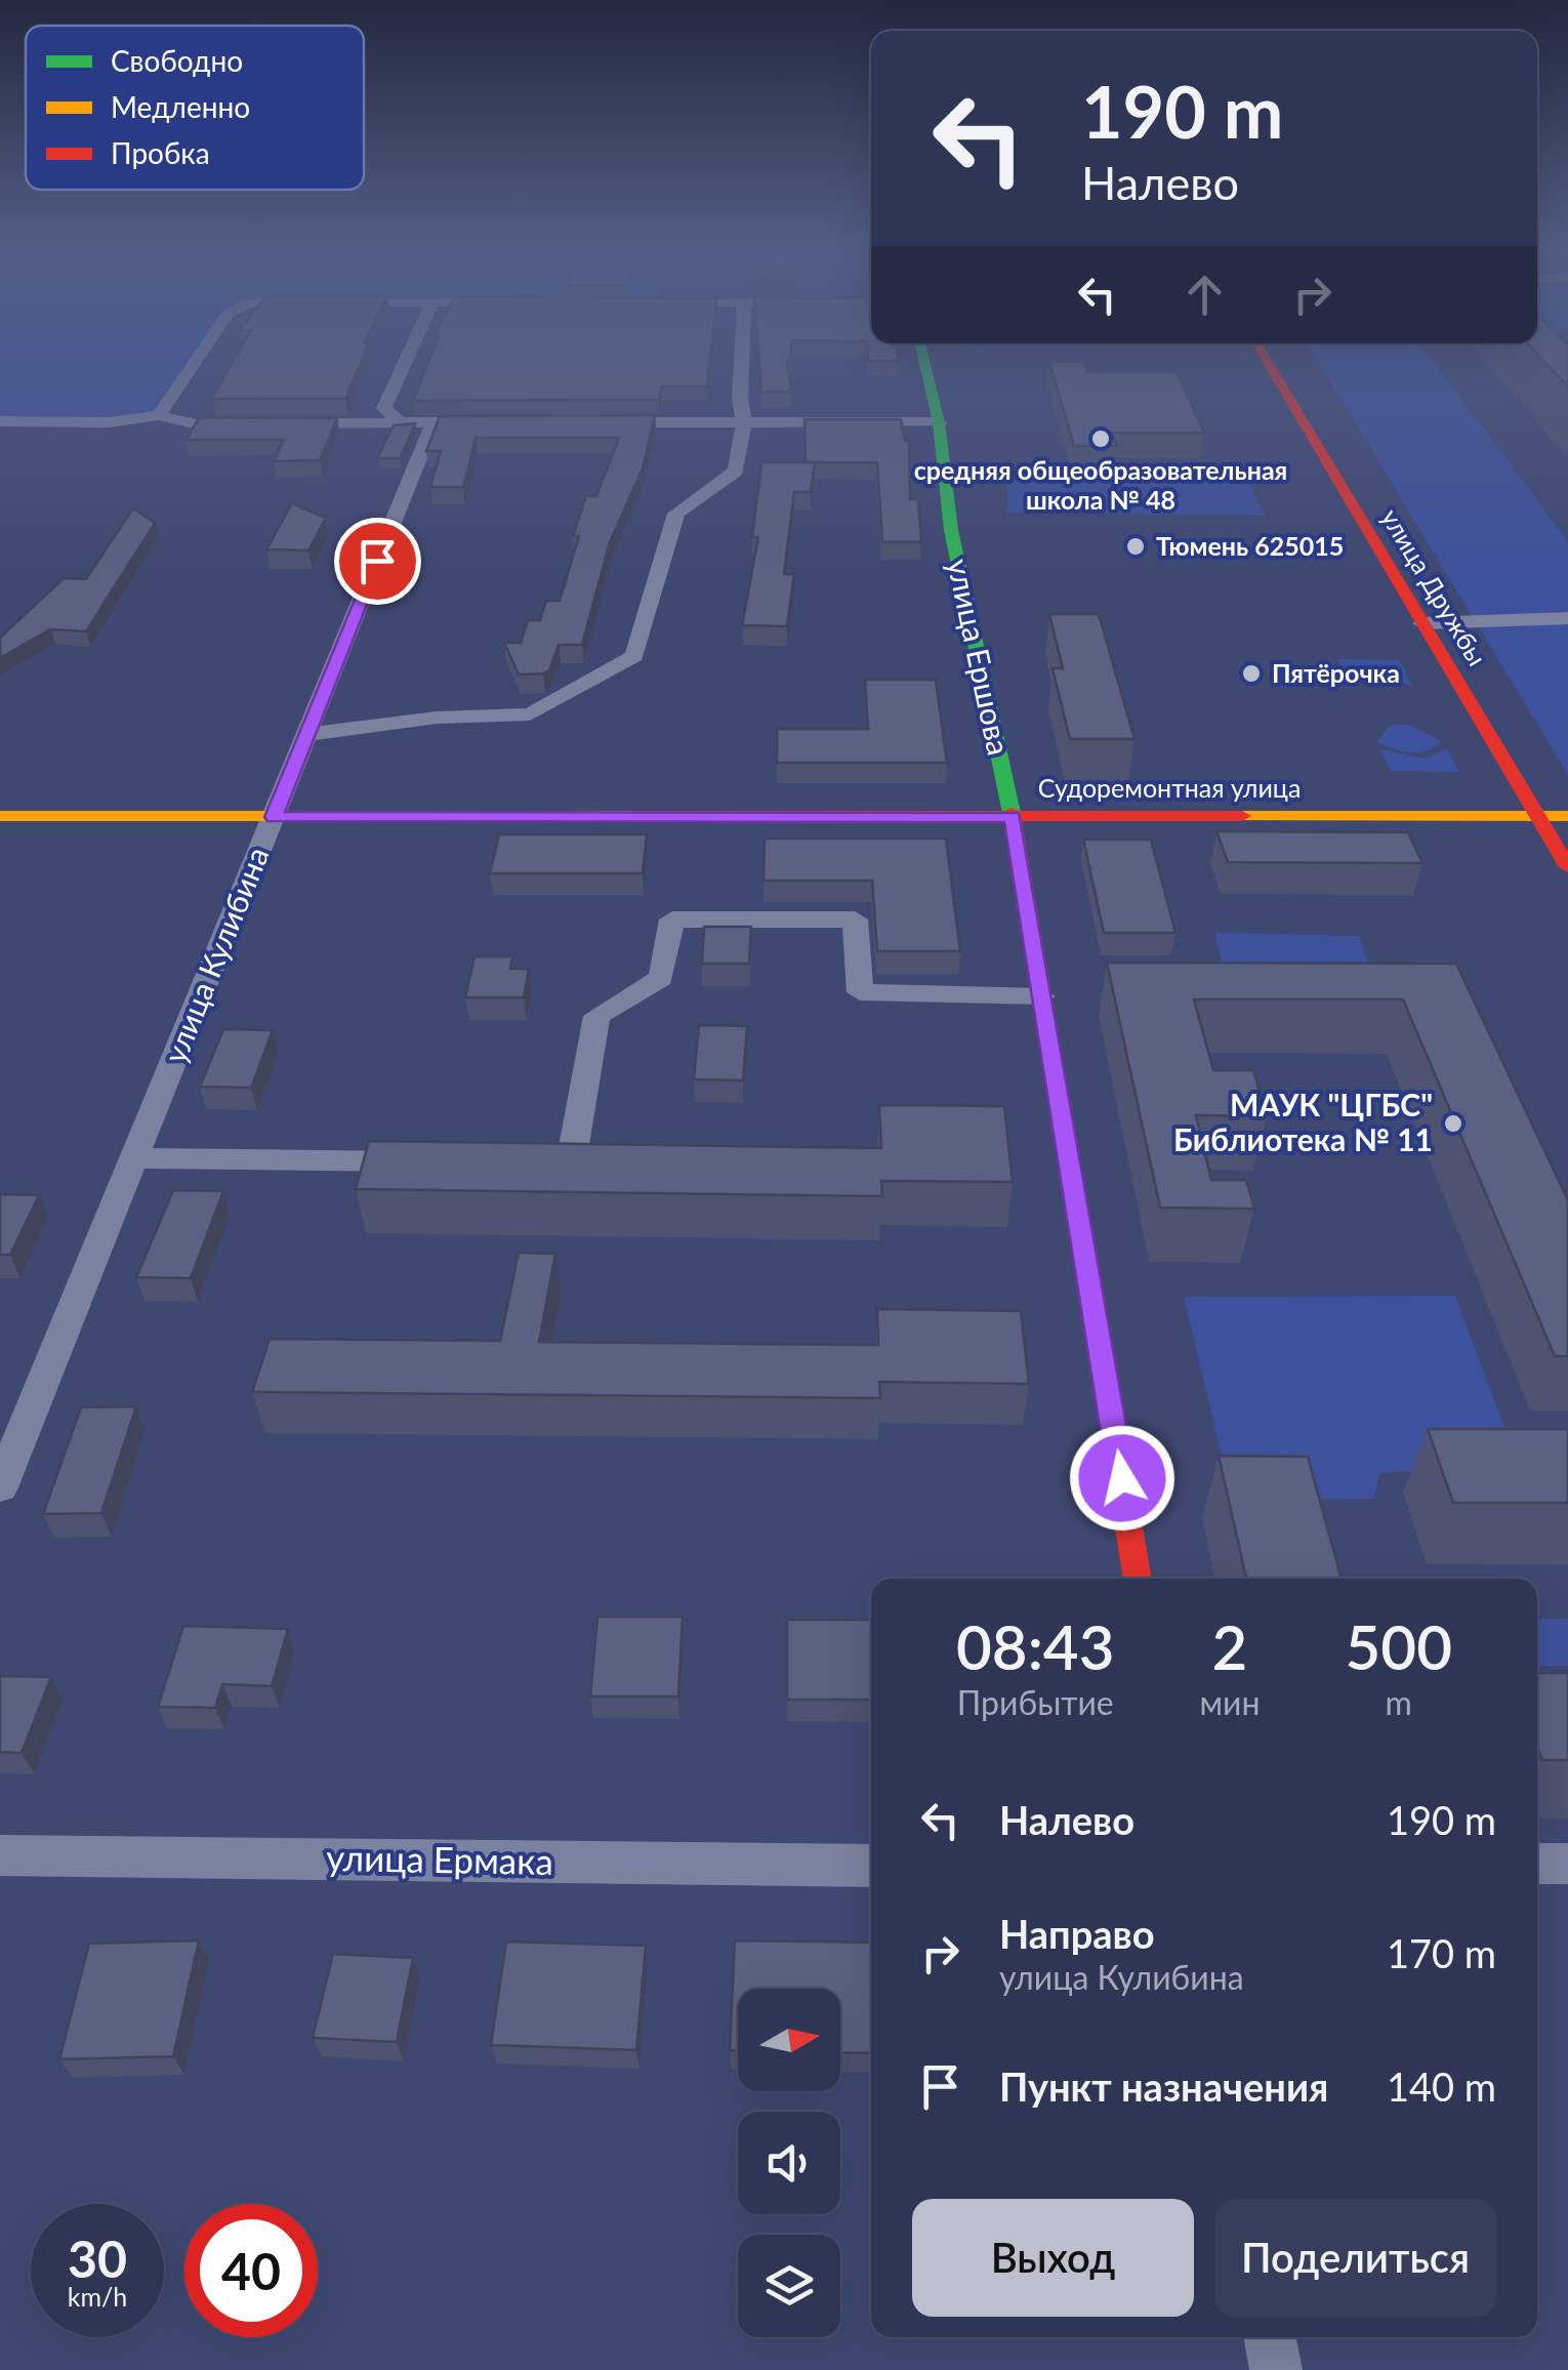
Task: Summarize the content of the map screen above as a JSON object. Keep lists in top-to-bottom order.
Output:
{
  "streets": {
    "street": [
      "улица Дружбы",
      "улица Ершова",
      "Судоремонтная улица",
      "улица Кулибина",
      "улица Ермака"
    ]
  },
  "crossings": [
    ["улица Дружбы", "Судоремонтная улица"],
    ["улица Ершова", "Судоремонтная улица"],
    ["Судоремонтная улица", "улица Кулибина"]
  ],
  "places": [
    "средняя общеобразовательная школа № 48",
    "Тюмень 625015",
    "Пятёрочка",
    "МАУК \"ЦГБС\" Библиотека № 11"
  ],
  "legend": ["Свободно", "Медленно", "Пробка"],
  "north": "right",
  "page": {
    "turn": ["190 m", "Налево"],
    "eta": [
      "08:43",
      "Прибытие",
      "2",
      "мин",
      "500",
      "m"
    ],
    "list": [
      {
        "name": "Налево",
        "value": "190 m"
      },
      {
        "name": "Направо",
        "note": "улица Кулибина",
        "value": "170 m"
      },
      {
        "name": "Пункт назначения",
        "value": "140 m"
      }
    ],
    "buttons": ["Выход", "Поделиться"],
    "speed": "30 km/h",
    "limit": "40"
  }
}
